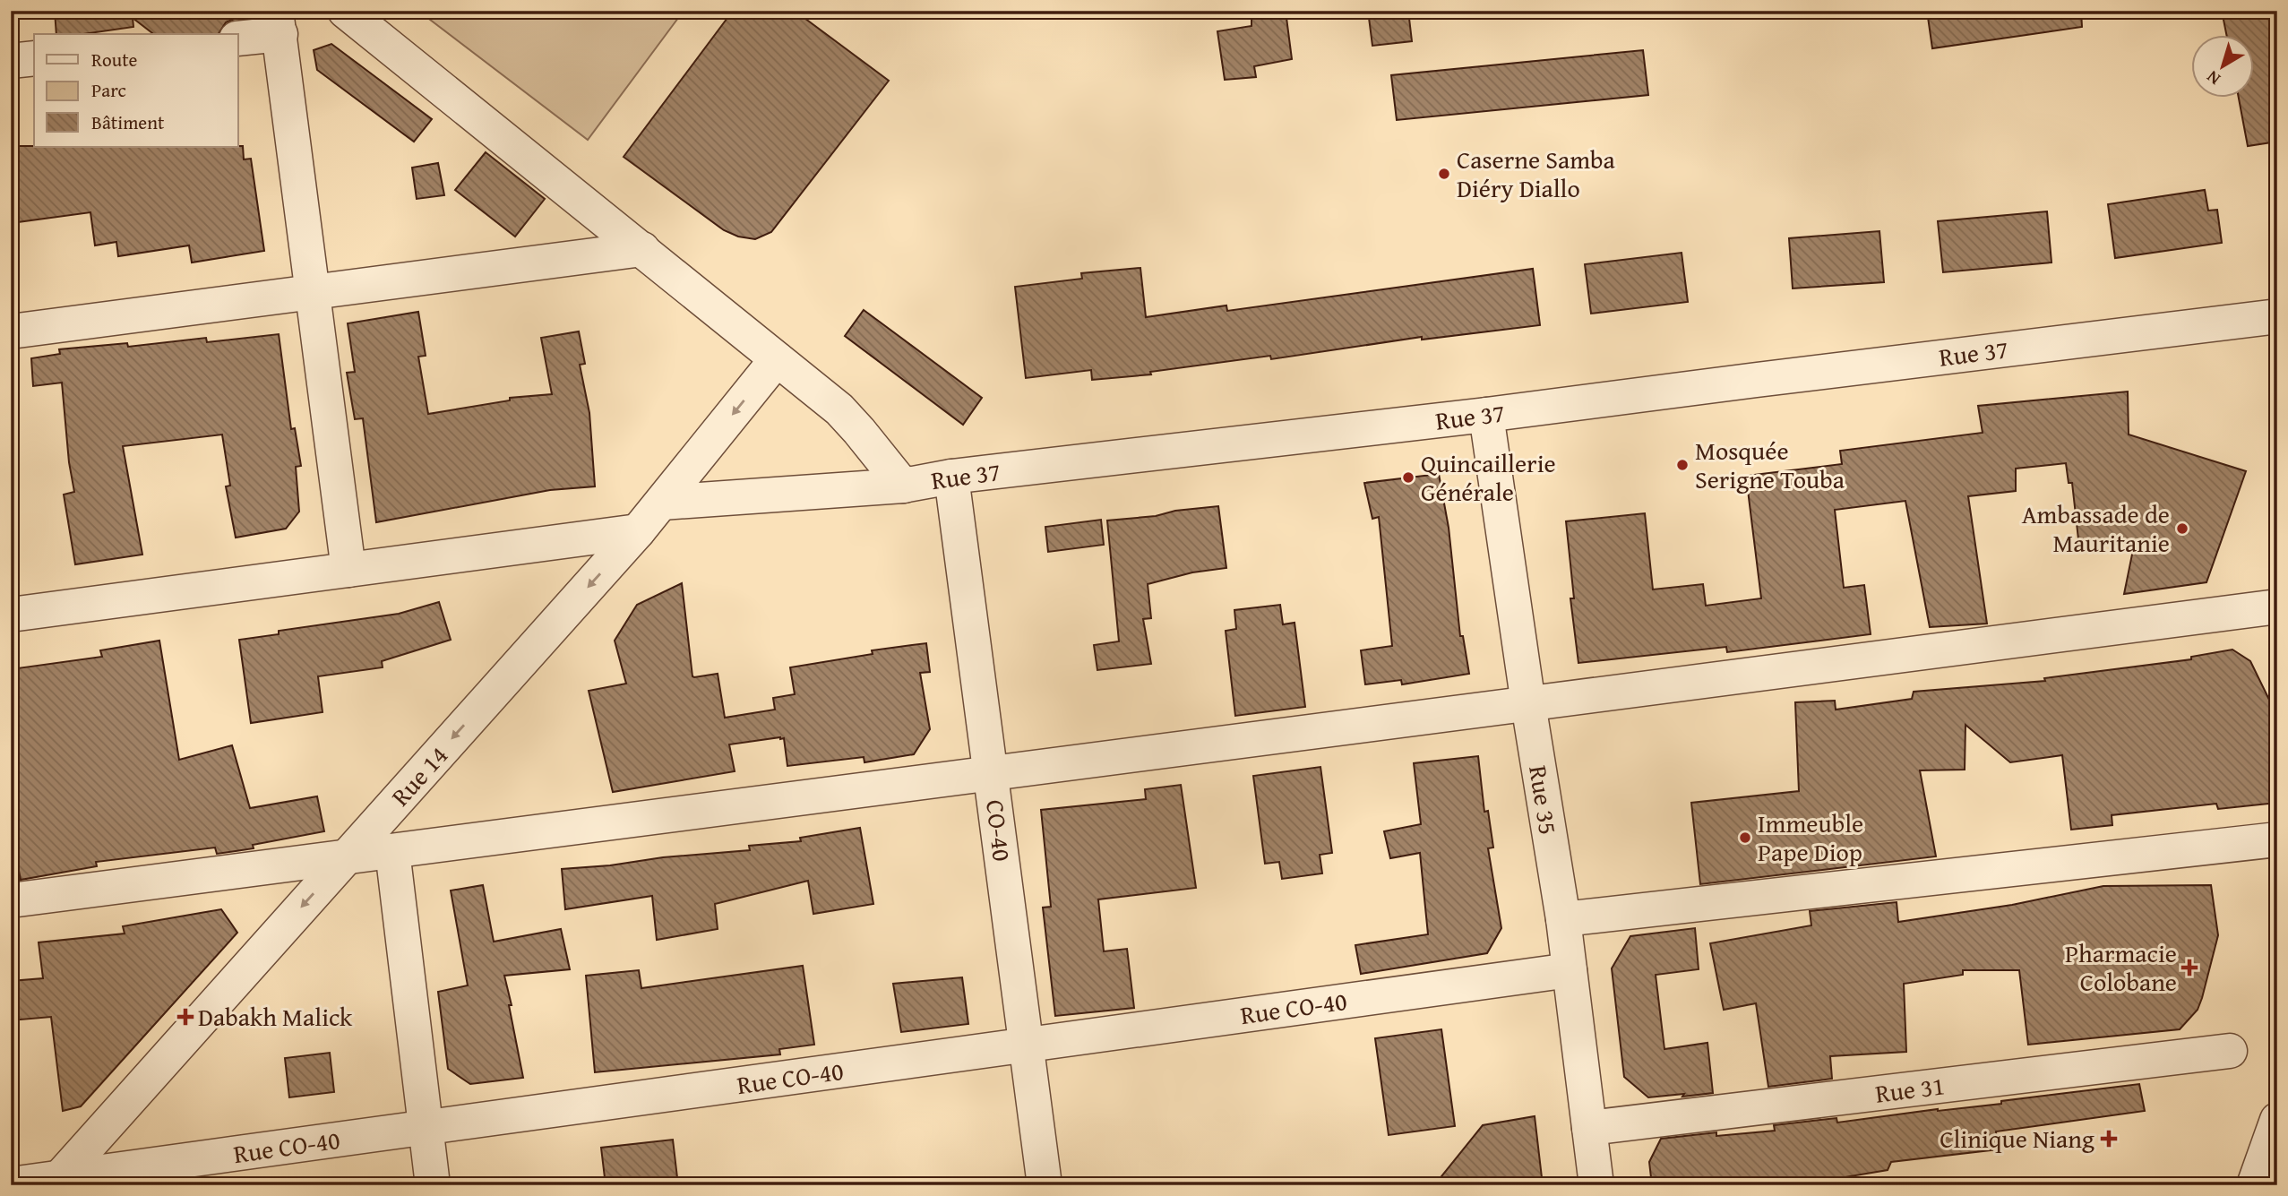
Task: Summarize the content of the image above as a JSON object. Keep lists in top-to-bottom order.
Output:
{
  "streets": {
    "street": [
      "Rue 37",
      "Rue 14",
      "Rue 35",
      "CO-40",
      "Rue CO-40",
      "Rue 31"
    ]
  },
  "crossings": [
    ["Rue 37", "Rue 14"],
    ["Rue 37", "Rue 35"],
    ["Rue 37", "CO-40"],
    ["Rue 14", "Rue CO-40"],
    ["Rue 35", "Rue CO-40"],
    ["Rue 35", "Rue 31"],
    ["CO-40", "Rue CO-40"]
  ],
  "one_way": ["Rue 14"],
  "places": {
    "other": [
      "Caserne Samba Diéry Diallo",
      "Mosquée Serigne Touba",
      "Quincaillerie Générale",
      "Ambassade de Mauritanie",
      "Immeuble Pape Diop"
    ],
    "health": ["Pharmacie Colobane", "Dabakh Malick", "Clinique Niang"]
  },
  "legend": ["Route", "Parc", "Bâtiment"],
  "north": "bottom left"
}
